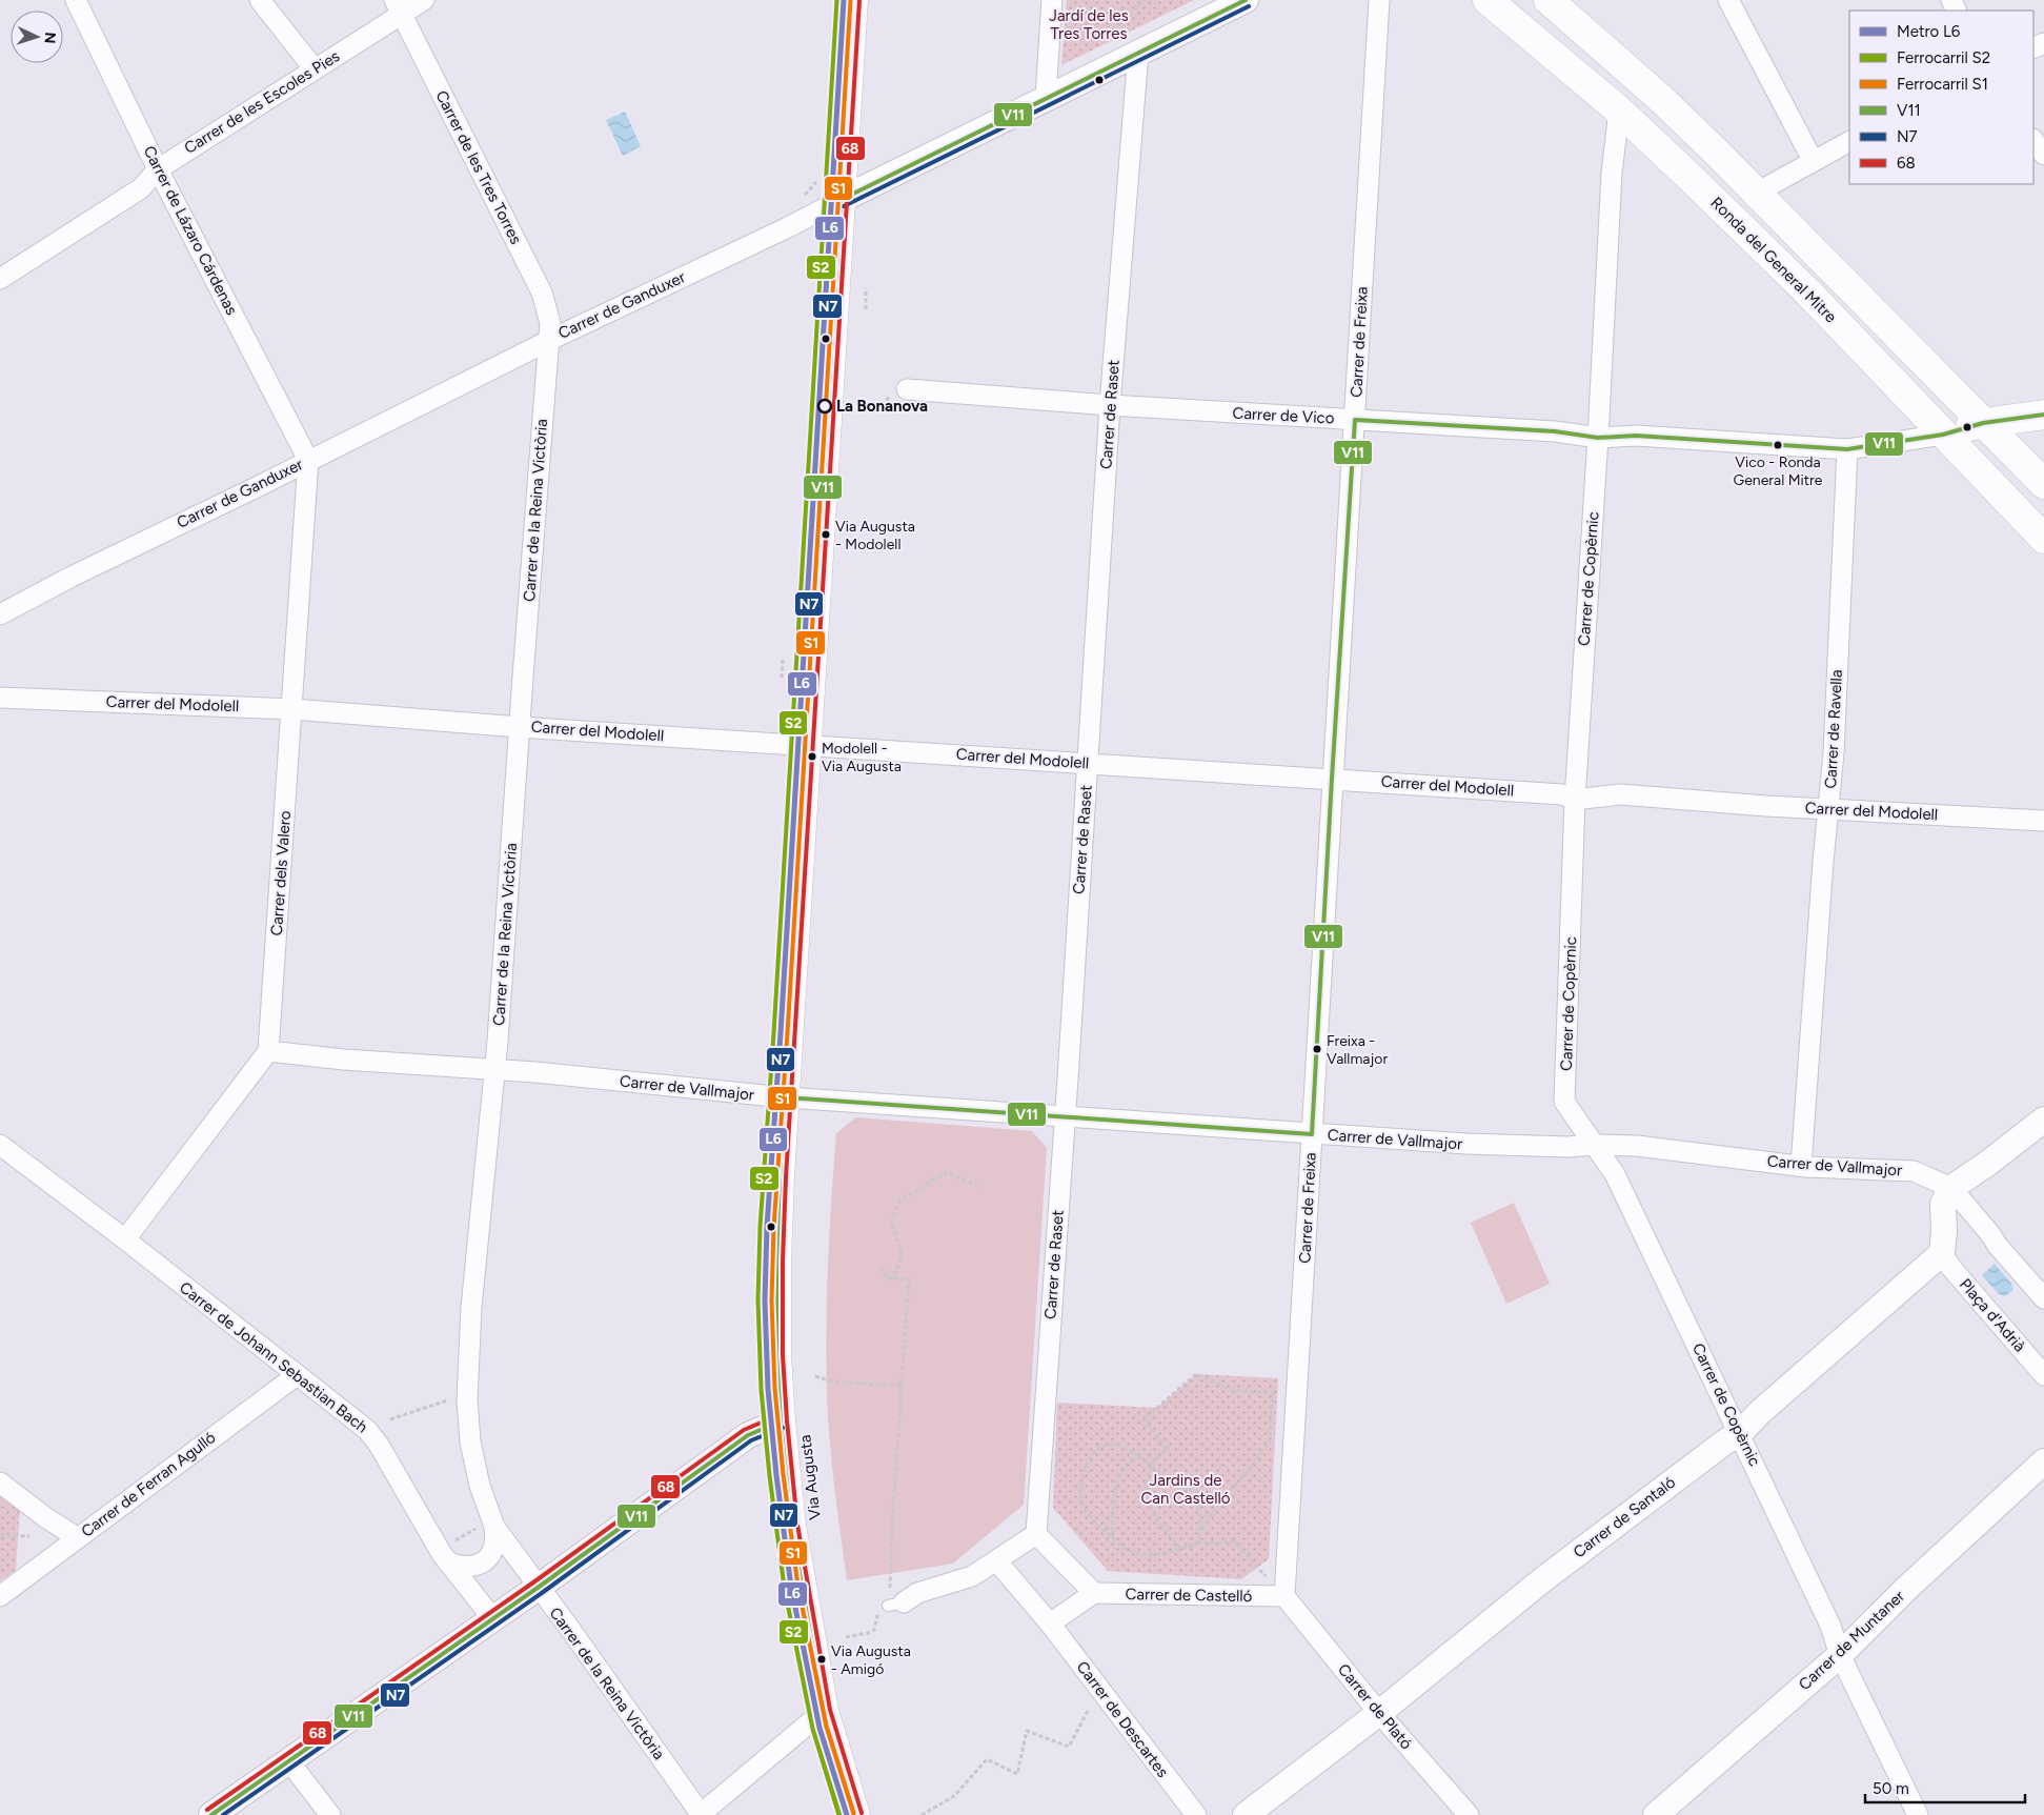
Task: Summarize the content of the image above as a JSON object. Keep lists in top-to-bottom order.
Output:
{
  "streets": {
    "main road": ["Ronda del General Mitre", "Via Augusta"],
    "street": [
      "Carrer de les Escoles Pies",
      "Carrer de les Tres Torres",
      "Carrer de Lázaro Cárdenas",
      "Carrer de Ganduxer",
      "Carrer de Freixa",
      "Carrer de Raset",
      "Carrer de Vico",
      "Carrer de la Reina Victòria",
      "Carrer de Copèrnic",
      "Carrer del Modolell",
      "Carrer de Ravella",
      "Carrer dels Valero",
      "Carrer de Vallmajor",
      "Plaça d'Adrià",
      "Carrer de Johann Sebastian Bach",
      "Carrer de Ferran Agulló",
      "Carrer de Santaló",
      "Carrer de Castelló",
      "Carrer de Muntaner",
      "Carrer de Plató",
      "Carrer de Descartes"
    ]
  },
  "crossings": [
    ["Carrer de les Escoles Pies", "Carrer de les Tres Torres"],
    ["Carrer de les Escoles Pies", "Carrer de Lázaro Cárdenas"],
    ["Carrer de les Tres Torres", "Carrer de Ganduxer"],
    ["Carrer de les Tres Torres", "Carrer de la Reina Victòria"],
    ["Carrer de Lázaro Cárdenas", "Carrer de Ganduxer"],
    ["Carrer de Lázaro Cárdenas", "Carrer dels Valero"],
    ["Ronda del General Mitre", "Carrer de Vico"],
    ["Ronda del General Mitre", "Carrer de Copèrnic"],
    ["Carrer de Ganduxer", "Carrer de Raset"],
    ["Carrer de Ganduxer", "Carrer de la Reina Victòria"],
    ["Carrer de Ganduxer", "Carrer dels Valero"],
    ["Carrer de Ganduxer", "Via Augusta"],
    ["Carrer de Freixa", "Carrer de Vico"],
    ["Carrer de Freixa", "Carrer del Modolell"],
    ["Carrer de Freixa", "Carrer de Vallmajor"],
    ["Carrer de Freixa", "Carrer de Castelló"],
    ["Carrer de Freixa", "Carrer de Plató"],
    ["Carrer de Raset", "Carrer de Vico"],
    ["Carrer de Raset", "Carrer del Modolell"],
    ["Carrer de Raset", "Carrer de Vallmajor"],
    ["Carrer de Vico", "Carrer de Copèrnic"],
    ["Carrer de Vico", "Carrer de Ravella"],
    ["Carrer de la Reina Victòria", "Carrer del Modolell"],
    ["Carrer de la Reina Victòria", "Carrer de Vallmajor"],
    ["Carrer de la Reina Victòria", "Carrer de Johann Sebastian Bach"],
    ["Carrer de Copèrnic", "Carrer del Modolell"],
    ["Carrer de Copèrnic", "Carrer de Vallmajor"],
    ["Carrer de Copèrnic", "Carrer de Santaló"],
    ["Carrer de Copèrnic", "Carrer de Muntaner"],
    ["Carrer del Modolell", "Carrer de Ravella"],
    ["Carrer del Modolell", "Carrer dels Valero"],
    ["Carrer del Modolell", "Via Augusta"],
    ["Carrer de Ravella", "Carrer de Vallmajor"],
    ["Carrer dels Valero", "Carrer de Vallmajor"],
    ["Carrer de Vallmajor", "Via Augusta"],
    ["Plaça d'Adrià", "Carrer de Santaló"],
    ["Carrer de Johann Sebastian Bach", "Carrer de Ferran Agulló"],
    ["Carrer de Santaló", "Carrer de Plató"],
    ["Carrer de Castelló", "Carrer de Plató"]
  ],
  "parks": ["Jardí de les Tres Torres", "Jardins de Can Castelló"],
  "places": [
    "La Bonanova",
    "Vico - Ronda General Mitre",
    "Via Augusta - Modolell",
    "Modolell - Via Augusta",
    "Freixa - Vallmajor",
    "Via Augusta - Amigó"
  ],
  "lines": [
    "metro line L6",
    "rail line S2",
    "rail line S1",
    "transit line V11",
    "transit line N7",
    "transit line 68"
  ],
  "legend": [
    "Metro L6",
    "Ferrocarril S2",
    "Ferrocarril S1",
    "V11",
    "N7",
    "68"
  ],
  "scale_bar": "50 m",
  "north": "right"
}
